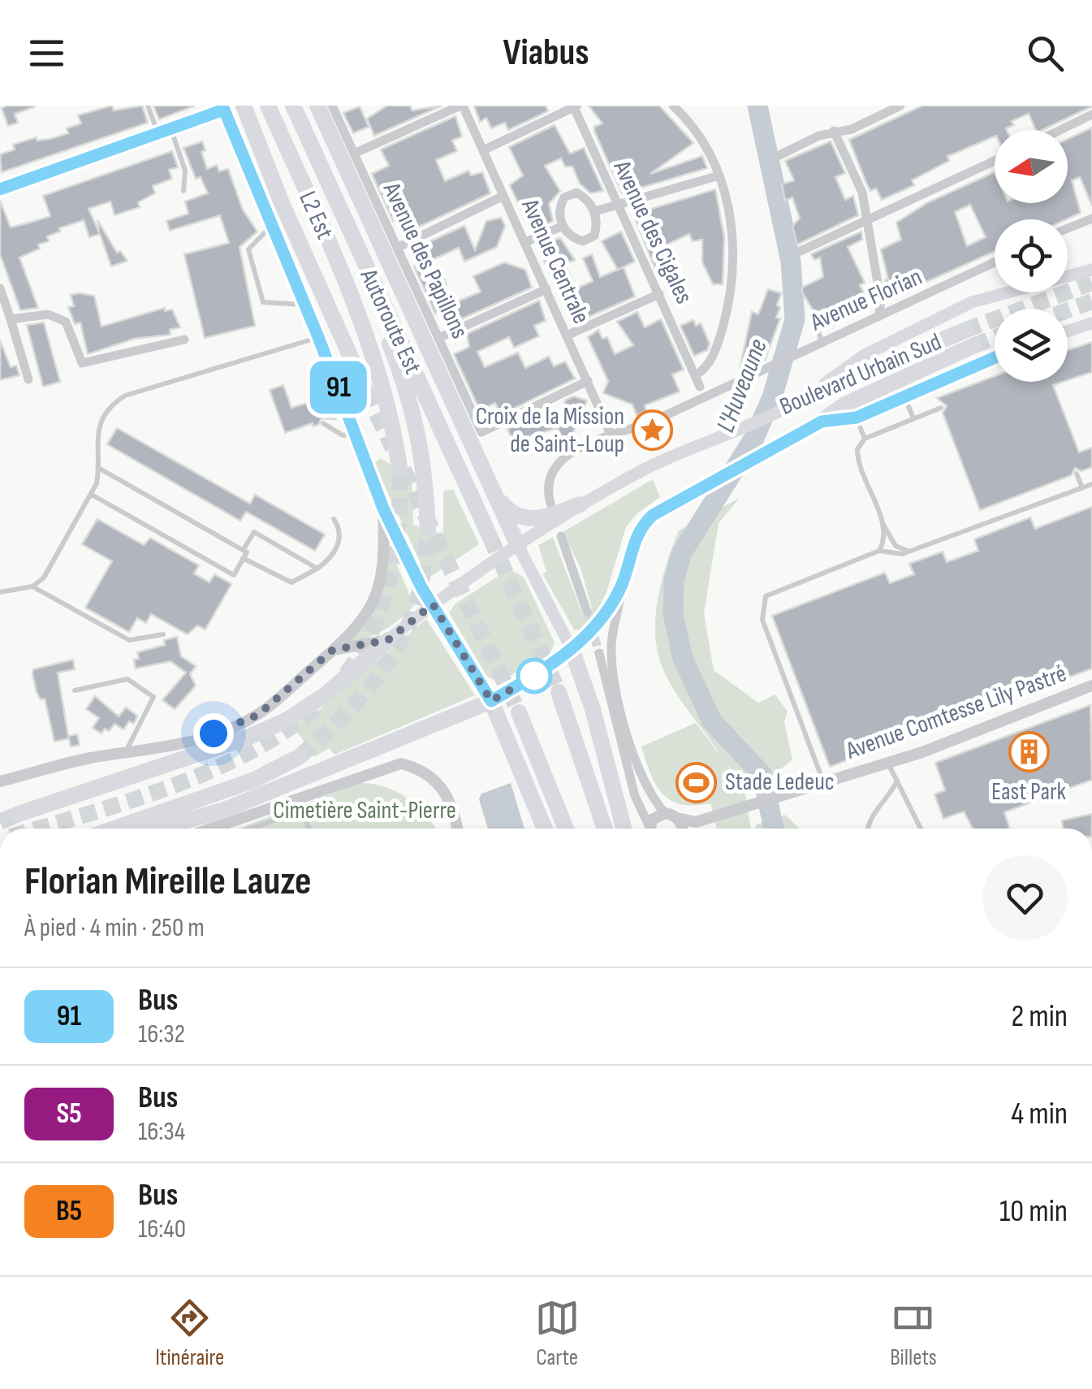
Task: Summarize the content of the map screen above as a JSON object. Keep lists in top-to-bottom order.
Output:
{
  "streets": {
    "highway": ["L2 Est", "Autoroute Est", "Boulevard Urbain Sud"],
    "street": [
      "Avenue des Cigales",
      "Avenue des Papillons",
      "Avenue Centrale",
      "Avenue Florian",
      "Avenue Comtesse Lily Pastré"
    ]
  },
  "crossings": [
    ["L2 Est", "Autoroute Est"],
    ["Avenue des Papillons", "Avenue Centrale"],
    ["Avenue Centrale", "Avenue Florian"]
  ],
  "water": ["L'Huveaune"],
  "parks": ["Cimetière Saint-Pierre"],
  "places": {
    "place": ["Croix de la Mission de Saint-Loup"],
    "building": ["East Park"],
    "sports": ["Stade Ledeuc"]
  },
  "lines": ["bus line 91"],
  "north": "left",
  "page": {
    "header": "Viabus",
    "on_map": "91",
    "heading": ["Florian Mireille Lauze", "À pied · 4 min · 250 m"],
    "list": [
      {
        "mark": "91",
        "name": "Bus",
        "note": "16:32",
        "value": "2 min"
      },
      {
        "mark": "S5",
        "name": "Bus",
        "note": "16:34",
        "value": "4 min"
      },
      {
        "mark": "B5",
        "name": "Bus",
        "note": "16:40",
        "value": "10 min"
      }
    ],
    "tabs": ["Itinéraire", "Carte", "Billets"]
  }
}
